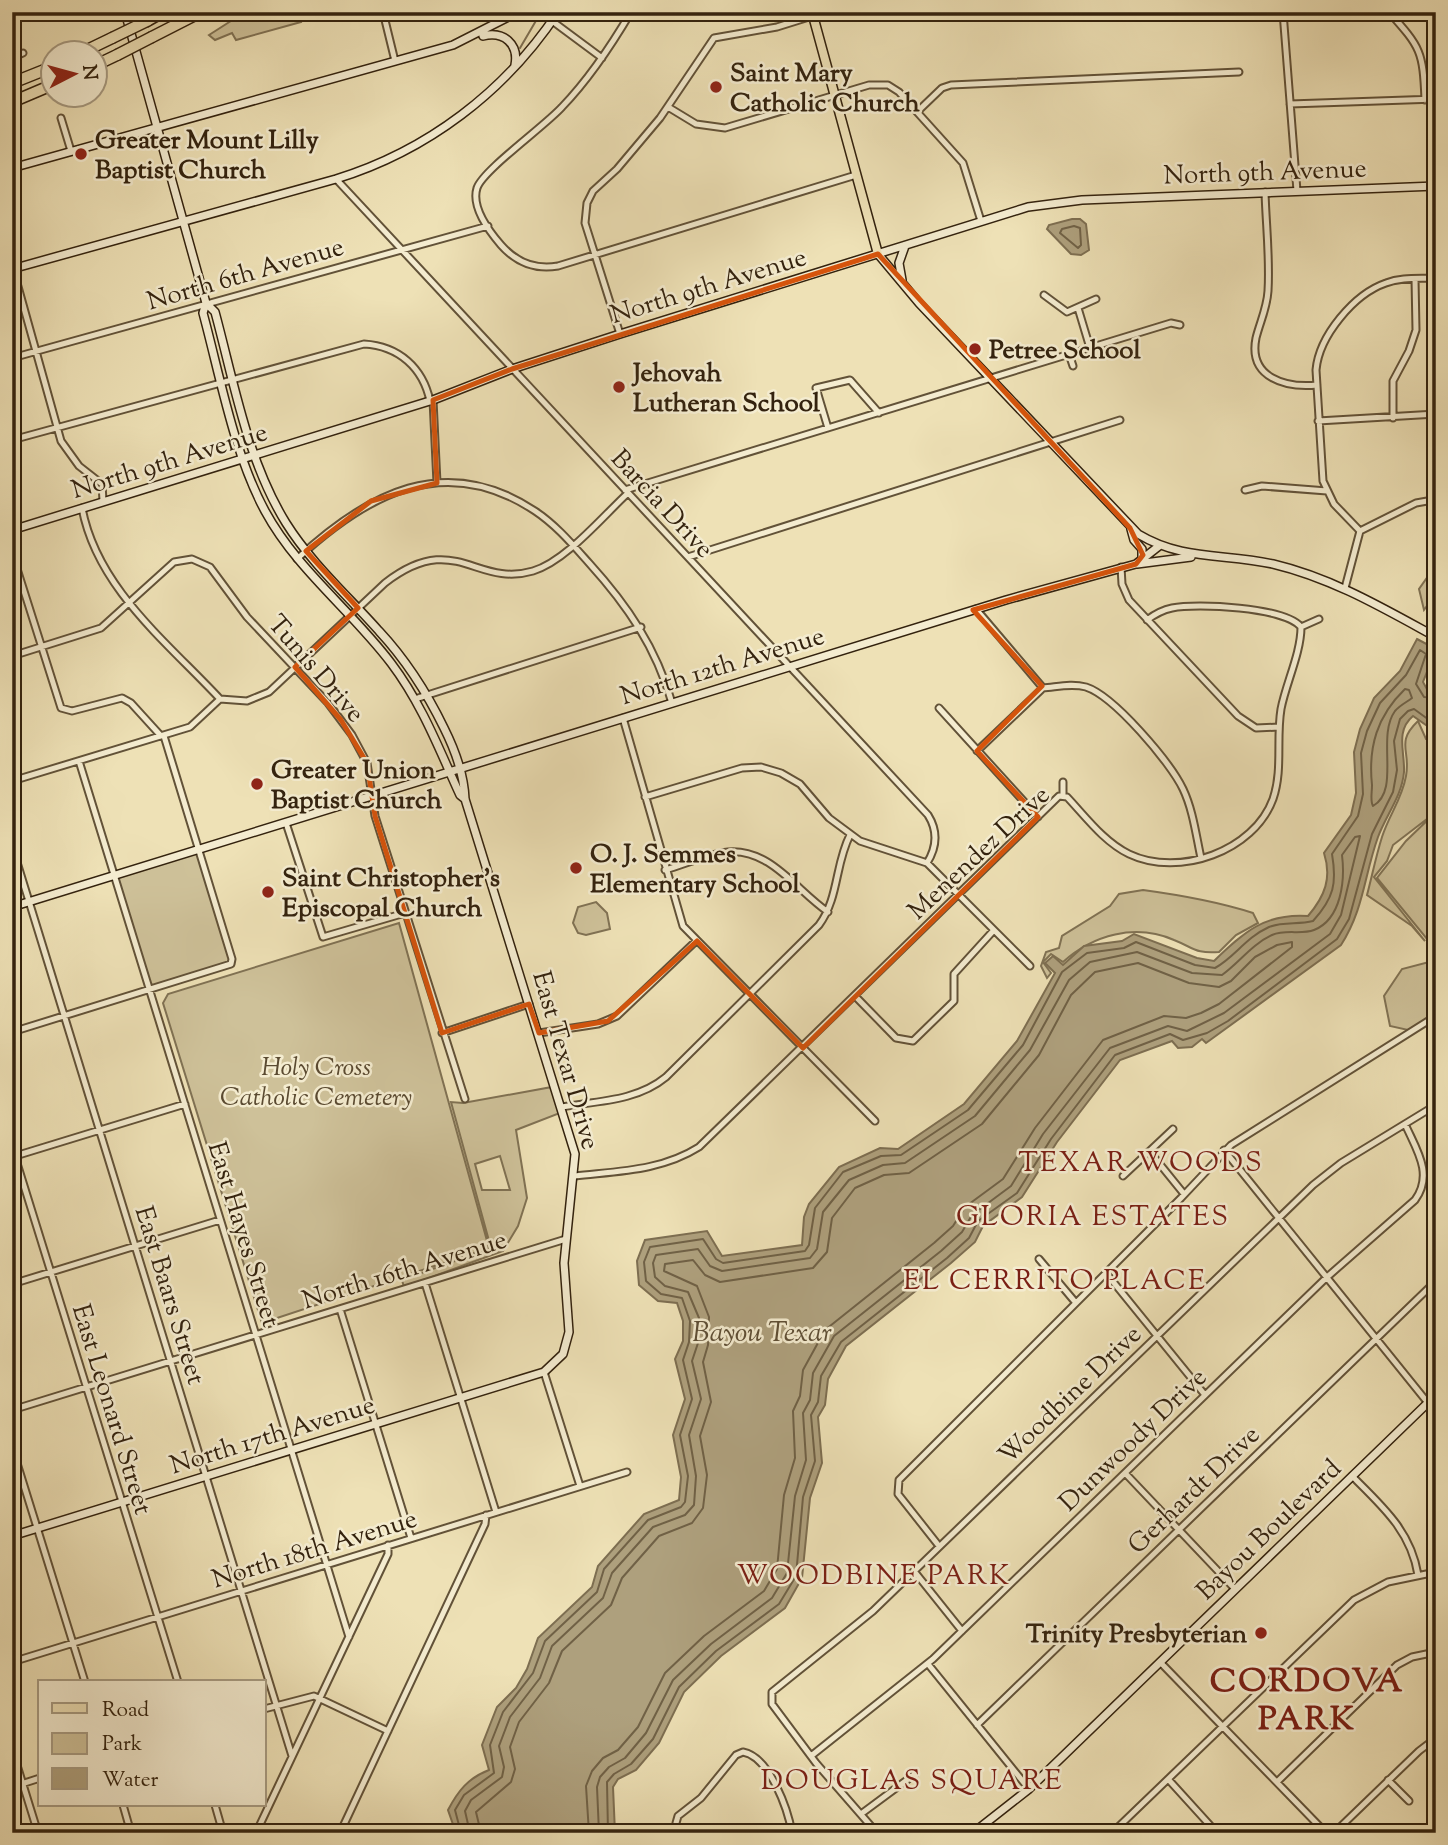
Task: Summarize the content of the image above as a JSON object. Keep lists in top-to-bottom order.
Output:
{
  "streets": {
    "main road": [
      "North 9th Avenue",
      "North 12th Avenue",
      "East Texar Drive",
      "North 17th Avenue",
      "Bayou Boulevard"
    ],
    "street": [
      "North 6th Avenue",
      "Barcia Drive",
      "Tunis Drive",
      "Menendez Drive",
      "East Hayes Street",
      "North 16th Avenue",
      "East Baars Street",
      "Woodbine Drive",
      "East Leonard Street",
      "Dunwoody Drive",
      "Gerhardt Drive",
      "North 18th Avenue"
    ]
  },
  "crossings": [
    ["North 9th Avenue", "Barcia Drive"],
    ["North 6th Avenue", "Barcia Drive"],
    ["Barcia Drive", "North 12th Avenue"],
    ["North 12th Avenue", "Tunis Drive"],
    ["North 12th Avenue", "East Hayes Street"],
    ["North 12th Avenue", "East Baars Street"],
    ["Menendez Drive", "East Texar Drive"],
    ["East Texar Drive", "North 16th Avenue"],
    ["East Texar Drive", "North 17th Avenue"],
    ["East Hayes Street", "North 16th Avenue"],
    ["East Hayes Street", "North 17th Avenue"],
    ["East Hayes Street", "North 18th Avenue"],
    ["North 16th Avenue", "East Baars Street"],
    ["North 16th Avenue", "East Leonard Street"],
    ["East Baars Street", "North 17th Avenue"],
    ["East Baars Street", "North 18th Avenue"],
    ["Woodbine Drive", "Dunwoody Drive"],
    ["East Leonard Street", "North 17th Avenue"],
    ["East Leonard Street", "North 18th Avenue"]
  ],
  "districts": [
    "TEXAR WOODS",
    "GLORIA ESTATES",
    "EL CERRITO PLACE",
    "WOODBINE PARK",
    "CORDOVA PARK",
    "DOUGLAS SQUARE"
  ],
  "water": ["Bayou Texar"],
  "parks": ["Holy Cross Catholic Cemetery"],
  "places": [
    "Saint Mary Catholic Church",
    "Greater Mount Lilly Baptist Church",
    "Petree School",
    "Jehovah Lutheran School",
    "Greater Union Baptist Church",
    "O. J. Semmes Elementary School",
    "Saint Christopher's Episcopal Church",
    "Trinity Presbyterian"
  ],
  "legend": ["Road", "Park", "Water"],
  "north": "right"
}
